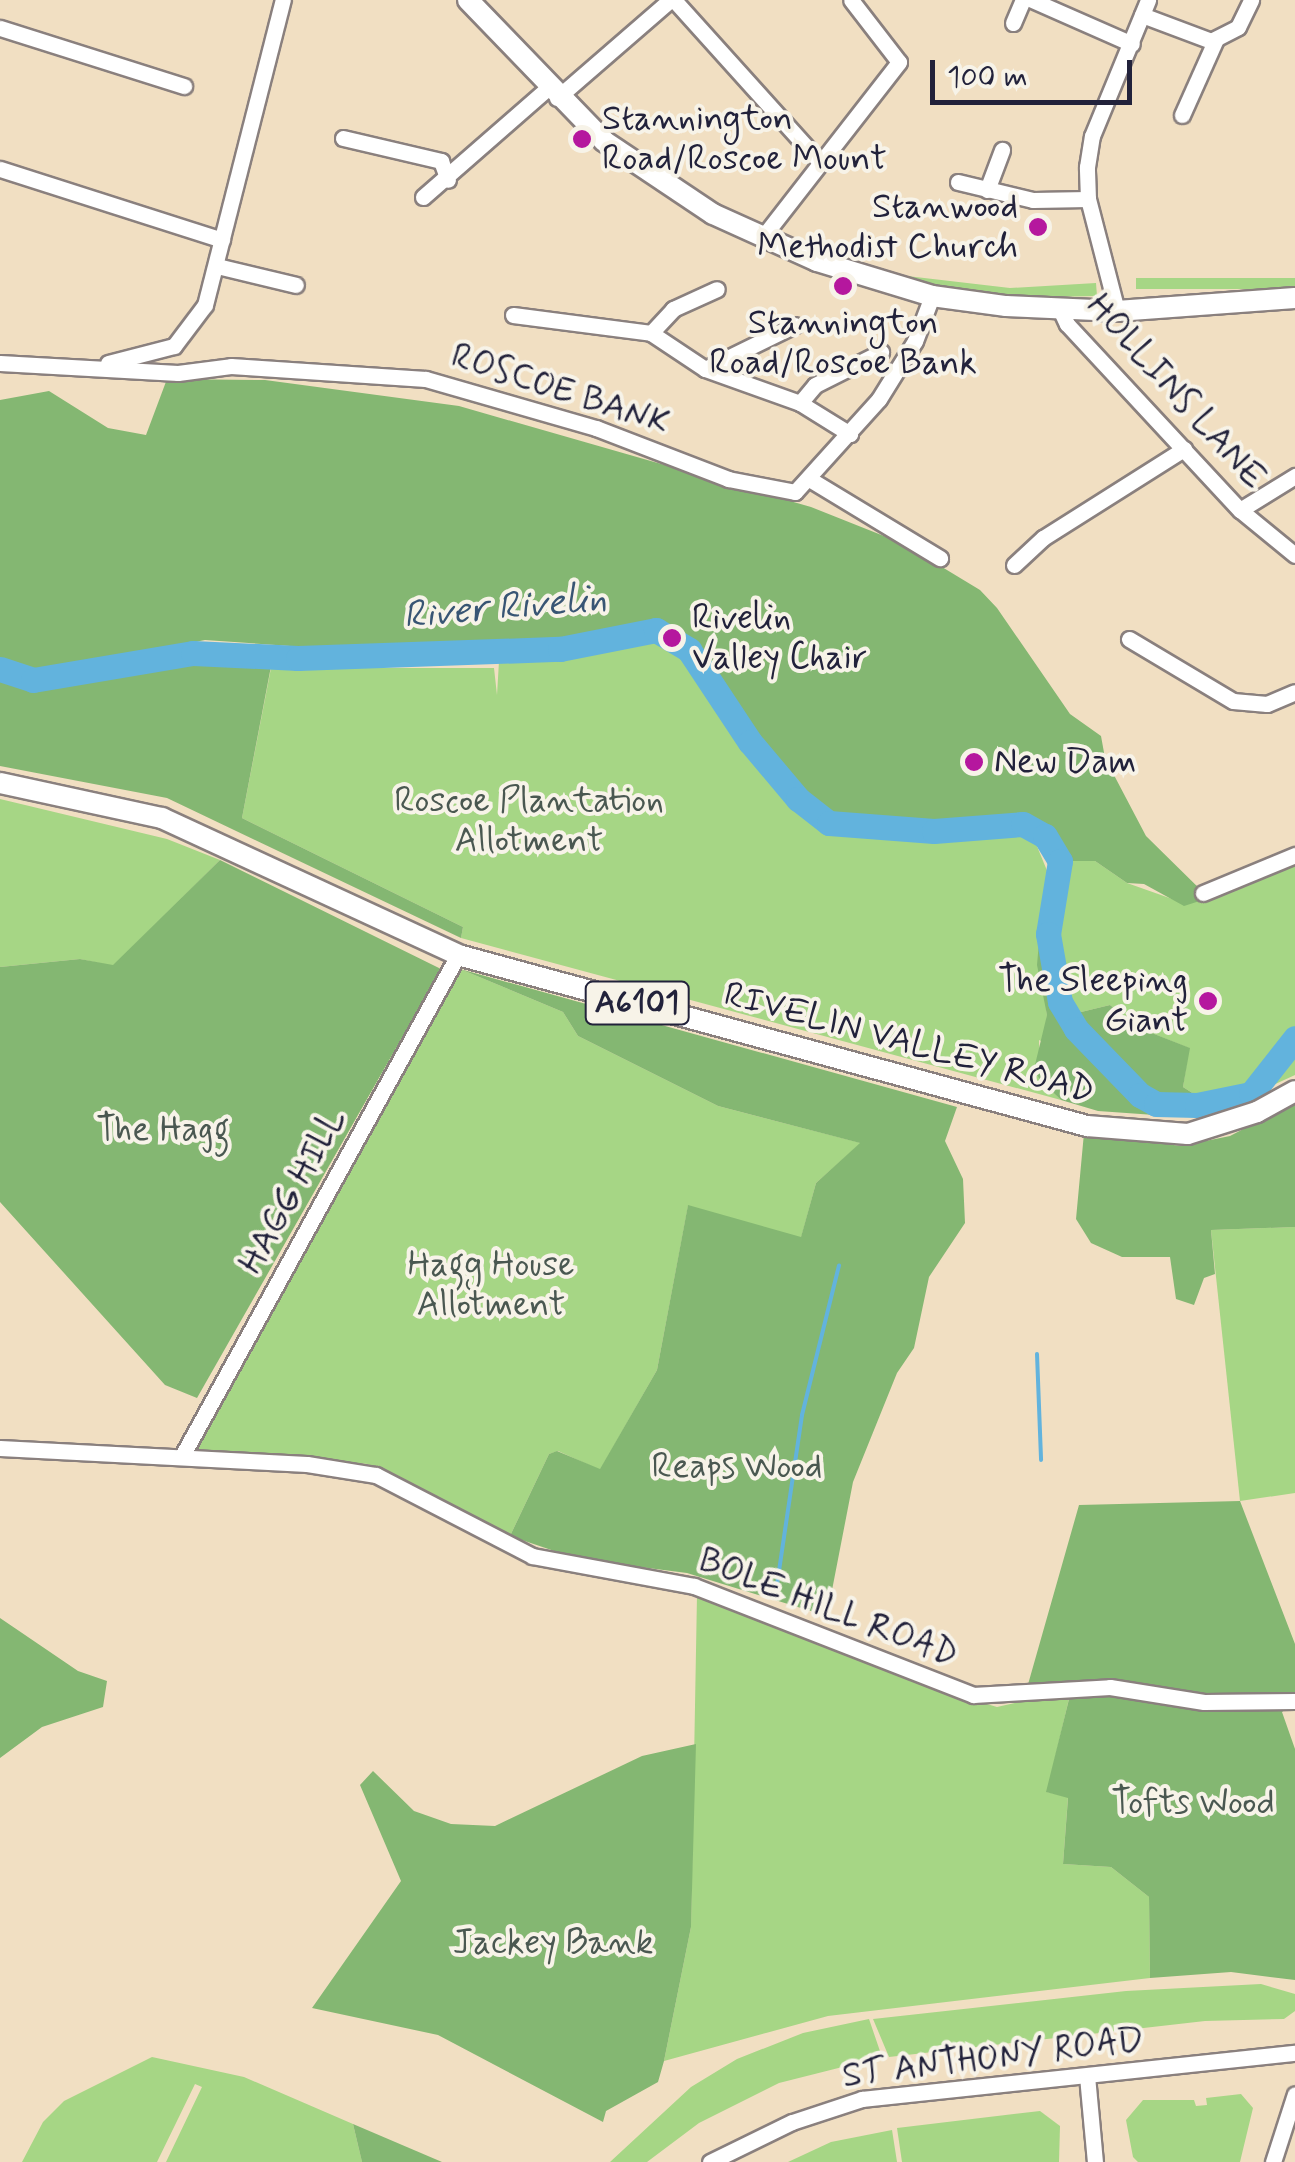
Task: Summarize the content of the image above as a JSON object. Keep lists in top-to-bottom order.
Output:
{
  "streets": {
    "main road": ["A6101", "RIVELIN VALLEY ROAD"],
    "street": [
      "ROSCOE BANK",
      "HOLLINS LANE",
      "HAGG HILL",
      "BOLE HILL ROAD",
      "ST ANTHONY ROAD"
    ]
  },
  "crossings": [
    ["RIVELIN VALLEY ROAD", "HAGG HILL"],
    ["HAGG HILL", "BOLE HILL ROAD"]
  ],
  "water": ["River Rivelin"],
  "parks": [
    "Roscoe Plantation Allotment",
    "The Hagg",
    "Hagg House Allotment",
    "Reaps Wood",
    "Tofts Wood",
    "Jackey Bank"
  ],
  "places": [
    "Stannington Road/Roscoe Mount",
    "Stanwood Methodist Church",
    "Stannington Road/Roscoe Bank",
    "Rivelin Valley Chair",
    "New Dam",
    "The Sleeping Giant"
  ],
  "scale_bar": "100 m"
}
